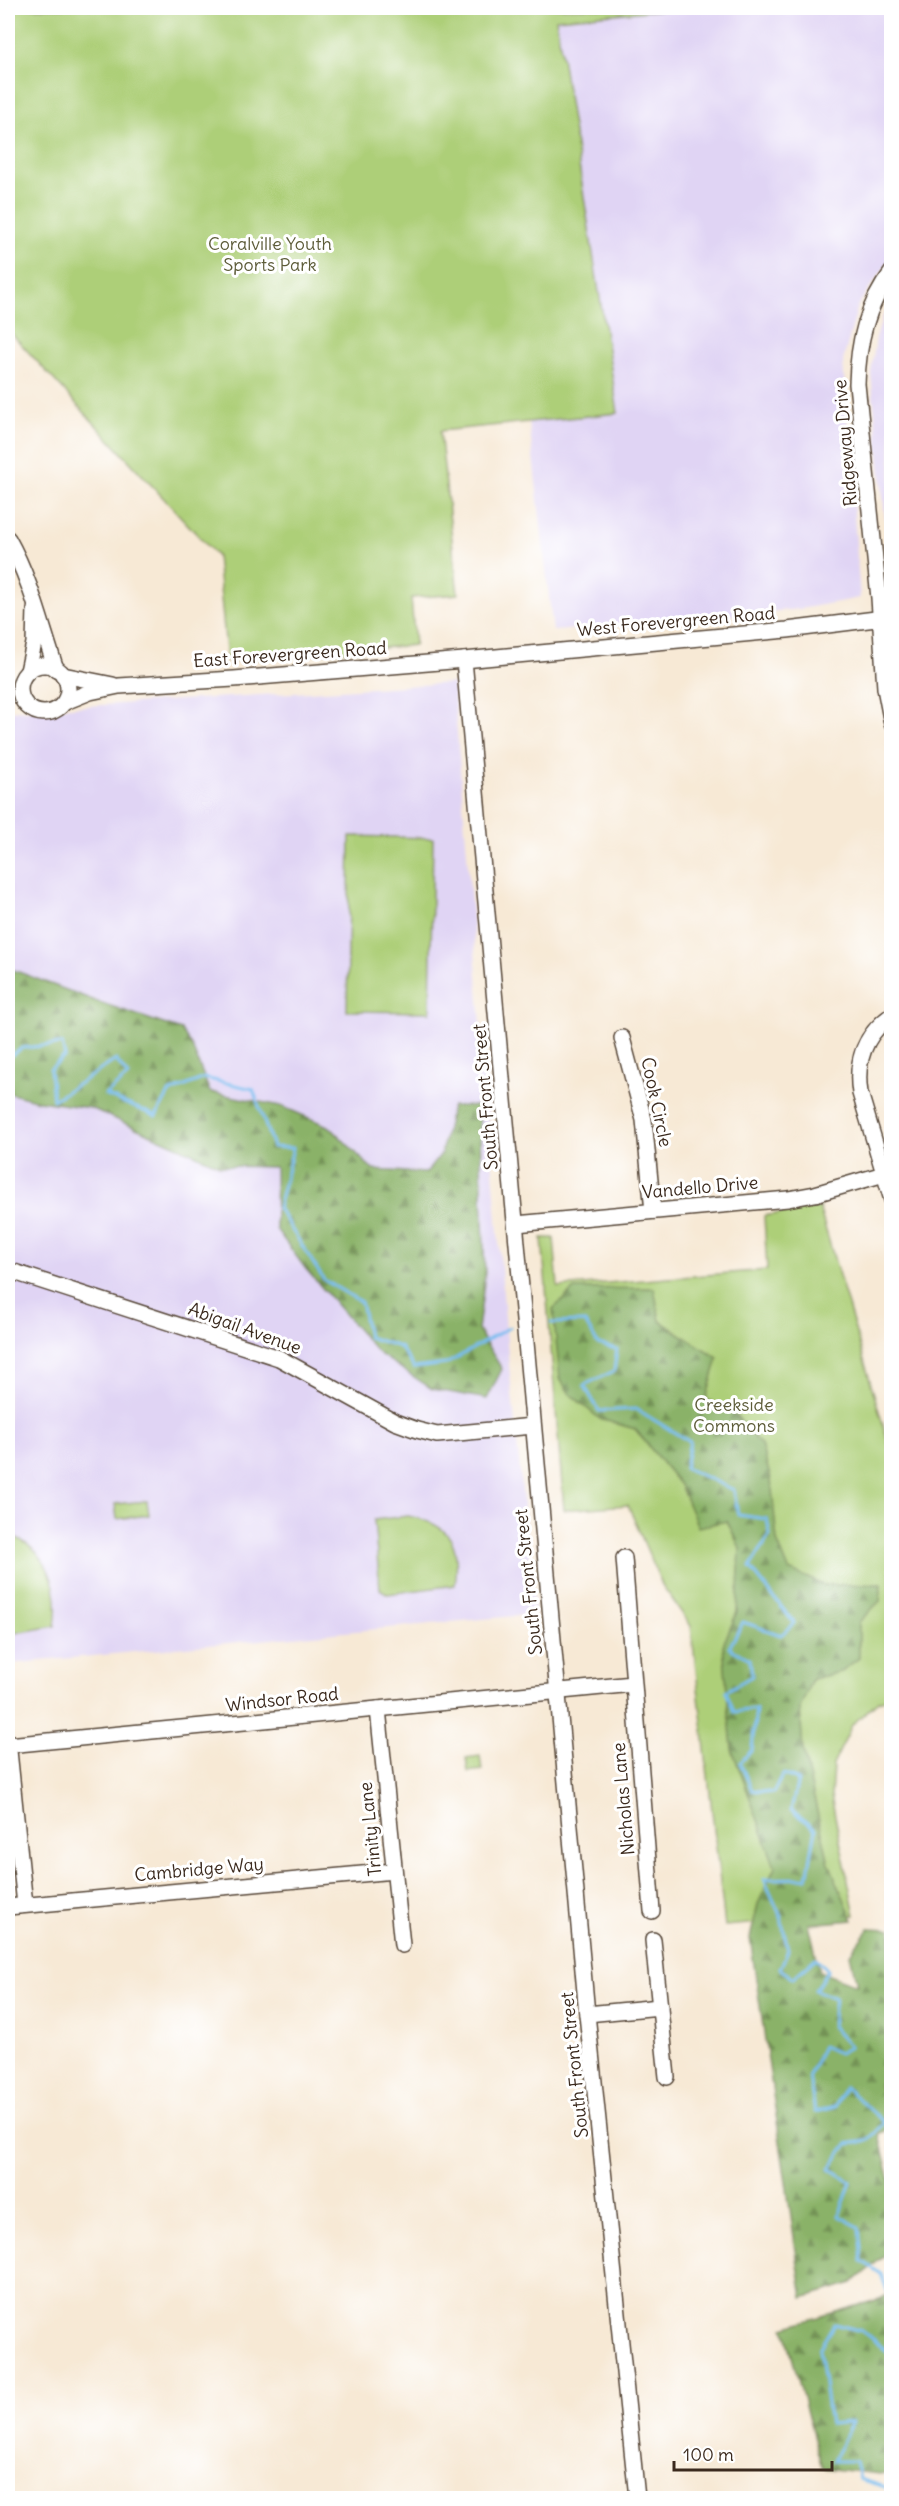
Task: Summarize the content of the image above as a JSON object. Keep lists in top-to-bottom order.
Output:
{
  "streets": {
    "street": [
      "Ridgeway Drive",
      "West Forevergreen Road",
      "East Forevergreen Road",
      "South Front Street",
      "Cook Circle",
      "Vandello Drive",
      "Abigail Avenue",
      "Windsor Road",
      "Nicholas Lane",
      "Trinity Lane",
      "Cambridge Way"
    ]
  },
  "crossings": [
    ["Ridgeway Drive", "West Forevergreen Road"],
    ["West Forevergreen Road", "East Forevergreen Road"],
    ["West Forevergreen Road", "South Front Street"],
    ["East Forevergreen Road", "South Front Street"],
    ["South Front Street", "Vandello Drive"],
    ["South Front Street", "Abigail Avenue"],
    ["South Front Street", "Windsor Road"],
    ["Cook Circle", "Vandello Drive"],
    ["Windsor Road", "Trinity Lane"],
    ["Trinity Lane", "Cambridge Way"]
  ],
  "parks": ["Coralville Youth Sports Park", "Creekside Commons"],
  "scale_bar": "100 m"
}
